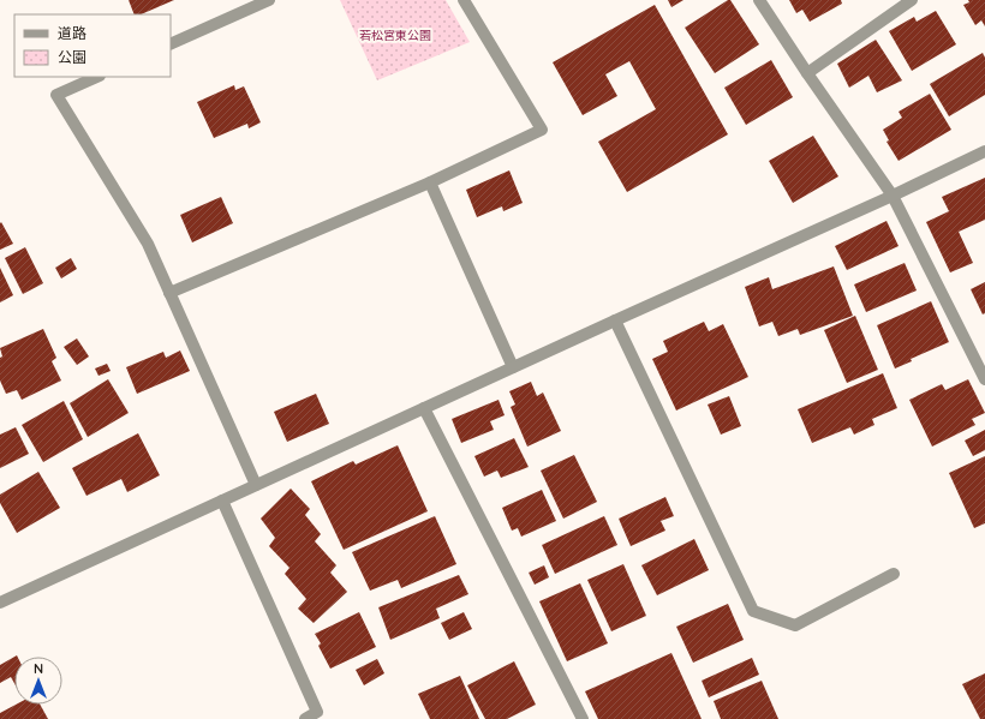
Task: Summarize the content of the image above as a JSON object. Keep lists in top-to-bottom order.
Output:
{
  "parks": ["若松宮東公園"],
  "legend": ["道路", "公園"],
  "north": "top"
}
